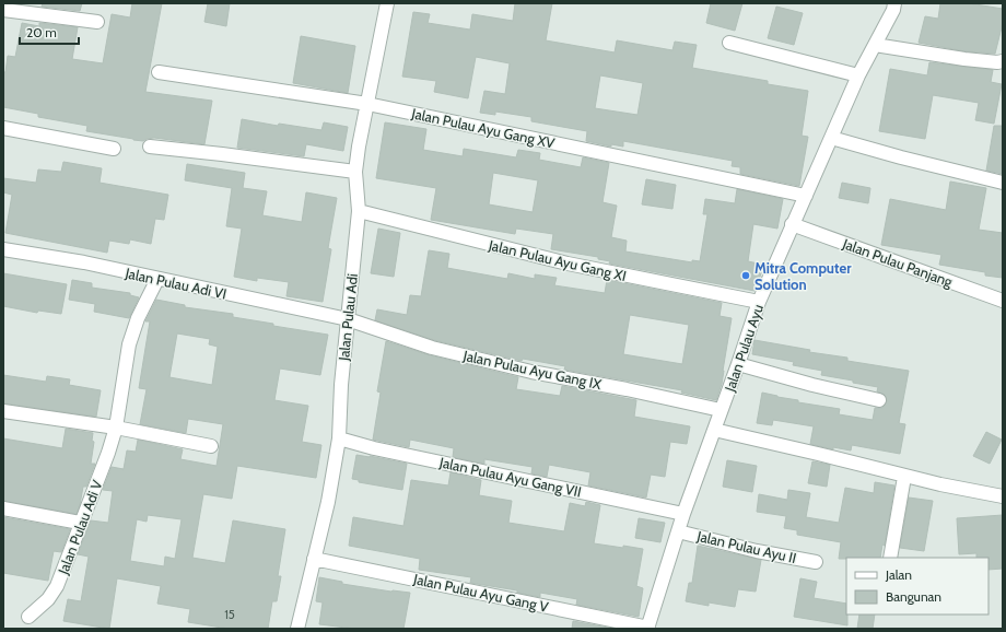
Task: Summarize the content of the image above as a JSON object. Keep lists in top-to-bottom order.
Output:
{
  "streets": {
    "street": [
      "Jalan Pulau Ayu Gang XV",
      "Jalan Pulau Ayu Gang XI",
      "Jalan Pulau Panjang",
      "Jalan Pulau Adi VI",
      "Jalan Pulau Adi",
      "Jalan Pulau Ayu",
      "Jalan Pulau Ayu Gang IX",
      "Jalan Pulau Ayu Gang VII",
      "Jalan Pulau Adi V",
      "Jalan Pulau Ayu II",
      "Jalan Pulau Ayu Gang V"
    ]
  },
  "crossings": [
    ["Jalan Pulau Ayu Gang XV", "Jalan Pulau Adi"],
    ["Jalan Pulau Ayu Gang XV", "Jalan Pulau Ayu"],
    ["Jalan Pulau Ayu Gang XI", "Jalan Pulau Adi"],
    ["Jalan Pulau Ayu Gang XI", "Jalan Pulau Ayu"],
    ["Jalan Pulau Panjang", "Jalan Pulau Ayu"],
    ["Jalan Pulau Adi VI", "Jalan Pulau Adi"],
    ["Jalan Pulau Adi VI", "Jalan Pulau Ayu Gang IX"],
    ["Jalan Pulau Adi VI", "Jalan Pulau Adi V"],
    ["Jalan Pulau Adi", "Jalan Pulau Ayu Gang IX"],
    ["Jalan Pulau Adi", "Jalan Pulau Ayu Gang VII"],
    ["Jalan Pulau Adi", "Jalan Pulau Ayu Gang V"],
    ["Jalan Pulau Ayu", "Jalan Pulau Ayu Gang IX"],
    ["Jalan Pulau Ayu", "Jalan Pulau Ayu Gang VII"],
    ["Jalan Pulau Ayu", "Jalan Pulau Ayu II"],
    ["Jalan Pulau Ayu", "Jalan Pulau Ayu Gang V"]
  ],
  "places": ["Mitra Computer Solution"],
  "house_numbers": ["15"],
  "legend": ["Jalan", "Bangunan"],
  "scale_bar": "20 m"
}
